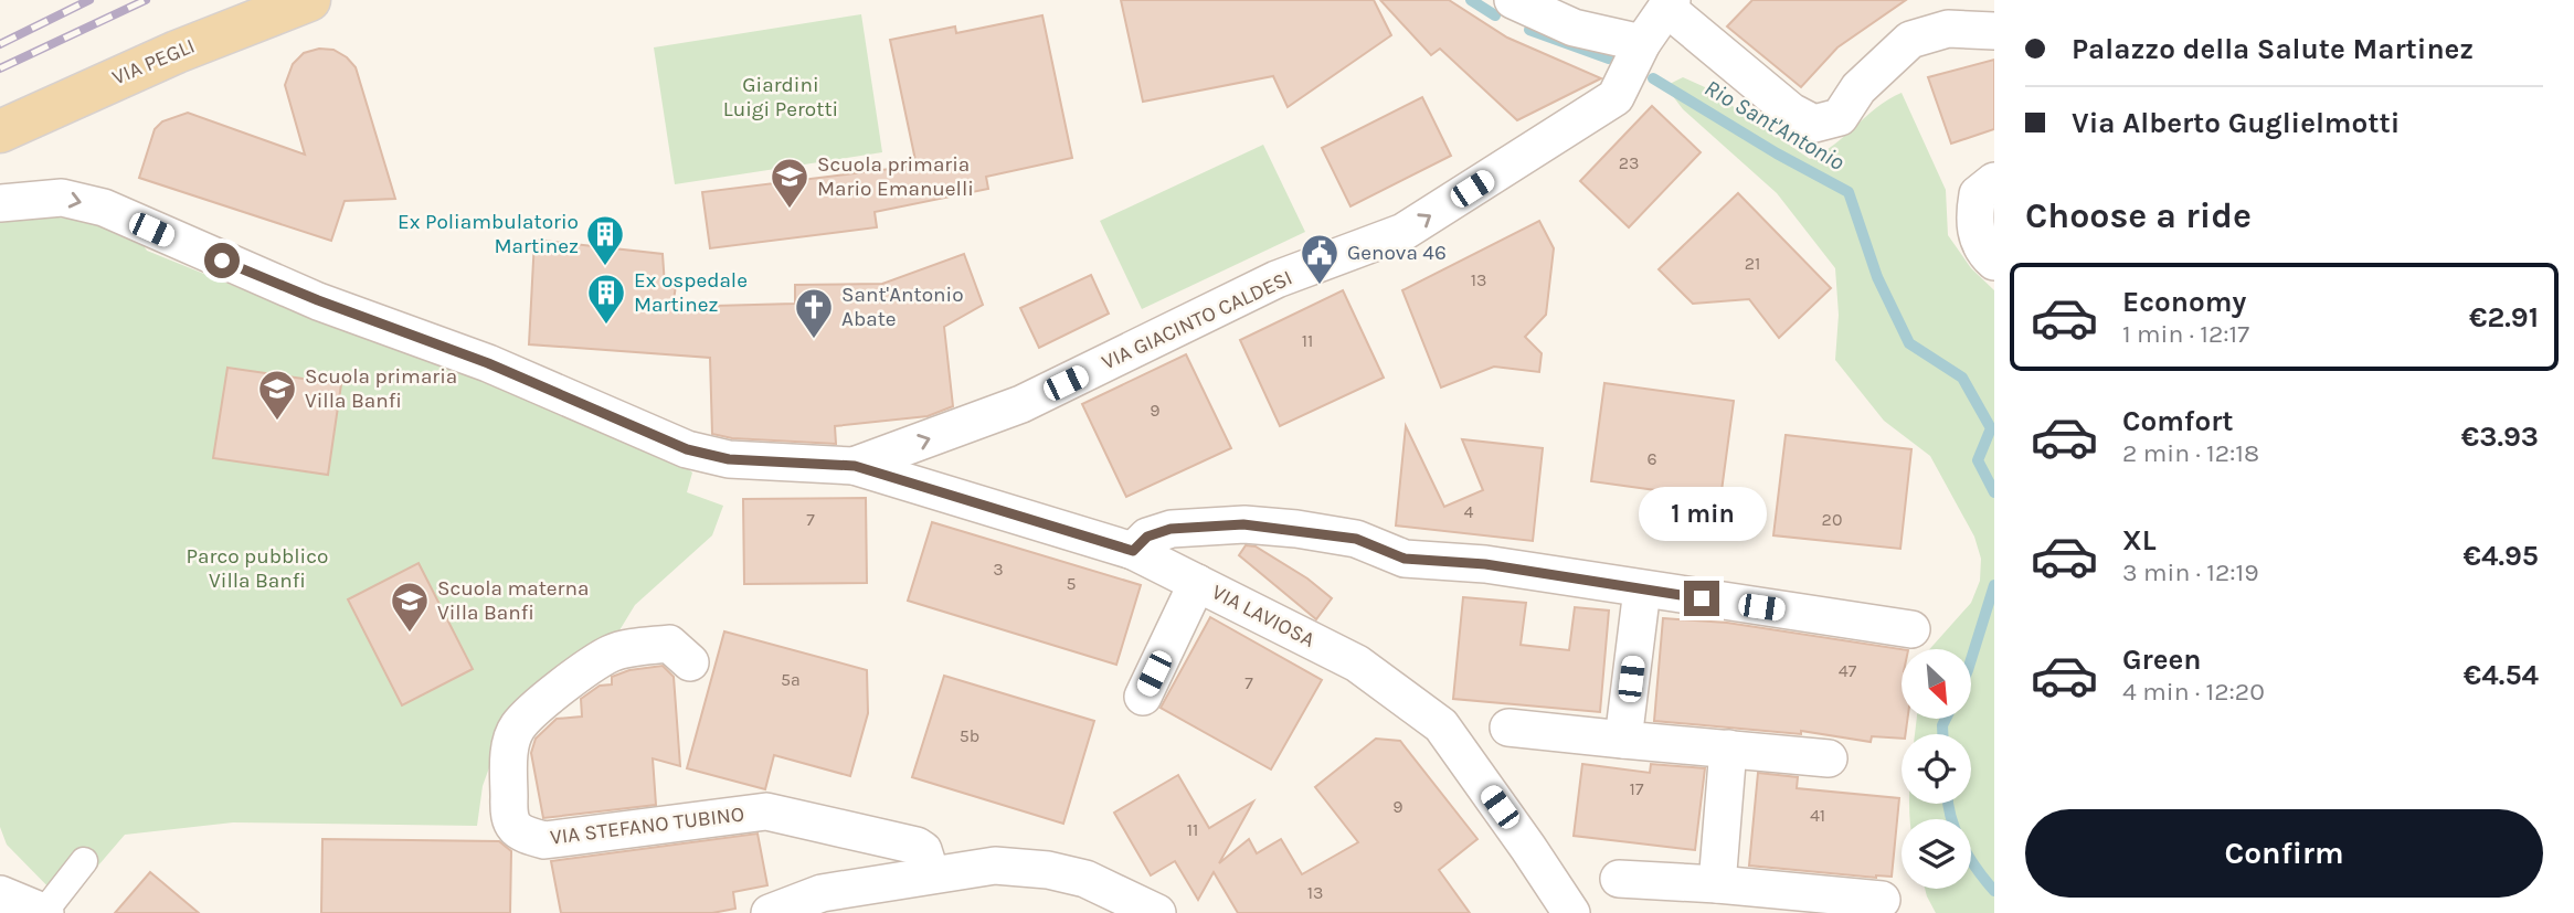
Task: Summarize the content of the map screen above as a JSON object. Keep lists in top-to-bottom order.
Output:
{
  "streets": {
    "main road": ["VIA PEGLI"],
    "street": ["VIA GIACINTO CALDESI", "VIA LAVIOSA", "VIA STEFANO TUBINO"]
  },
  "crossings": [
    ["VIA GIACINTO CALDESI", "VIA LAVIOSA"]
  ],
  "one_way": ["VIA GIACINTO CALDESI"],
  "water": ["Rio Sant'Antonio"],
  "parks": ["Giardini Luigi Perotti", "Parco pubblico Villa Banfi"],
  "places": {
    "school or university": ["Scuola primaria Mario Emanuelli", "Scuola primaria Villa Banfi", "Scuola materna Villa Banfi"],
    "building": ["Ex Poliambulatorio Martinez", "Ex ospedale Martinez"],
    "public building": ["Genova 46"],
    "church": ["Sant'Antonio Abate"]
  },
  "house_numbers": [
    "23",
    "21",
    "13",
    "11",
    "9",
    "6",
    "4",
    "7",
    "20",
    "3",
    "5",
    "47",
    "5a",
    "7",
    "5b",
    "17",
    "9",
    "41",
    "11",
    "13"
  ],
  "north": "bottom right",
  "page": {
    "banner": ["Palazzo della Salute Martinez", "Via Alberto Guglielmotti"],
    "heading": "Choose a ride",
    "list": [
      {
        "name": "Economy",
        "note": "1 min · 12:17",
        "value": "€2.91"
      },
      {
        "name": "Comfort",
        "note": "2 min · 12:18",
        "value": "€3.93"
      },
      {
        "name": "XL",
        "note": "3 min · 12:19",
        "value": "€4.95"
      },
      {
        "name": "Green",
        "note": "4 min · 12:20",
        "value": "€4.54"
      }
    ],
    "bubble": "1 min",
    "buttons": "Confirm"
  }
}
